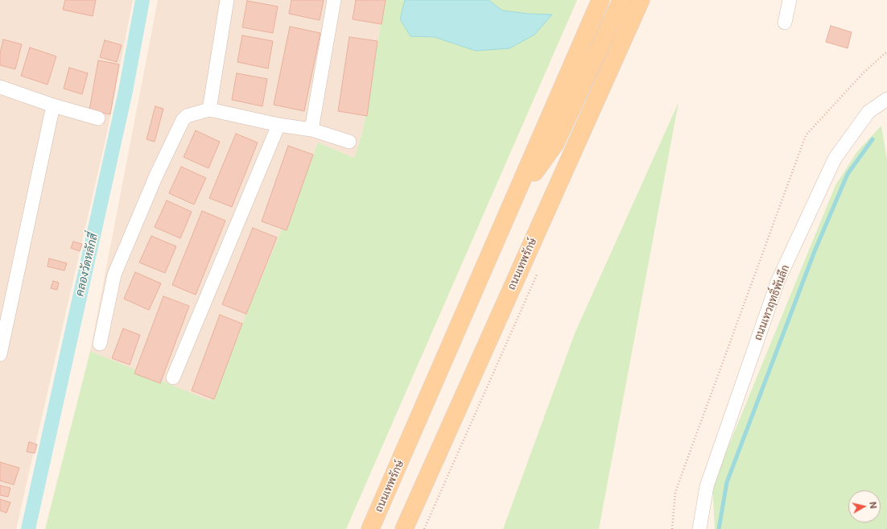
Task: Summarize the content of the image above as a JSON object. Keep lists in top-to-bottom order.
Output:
{
  "streets": {
    "main road": ["ถนนเทพรักษ์"],
    "street": ["ถนนเทวฤทธิ์พันลึก"]
  },
  "water": ["คลองวัดหลักสี่"],
  "north": "right"
}
